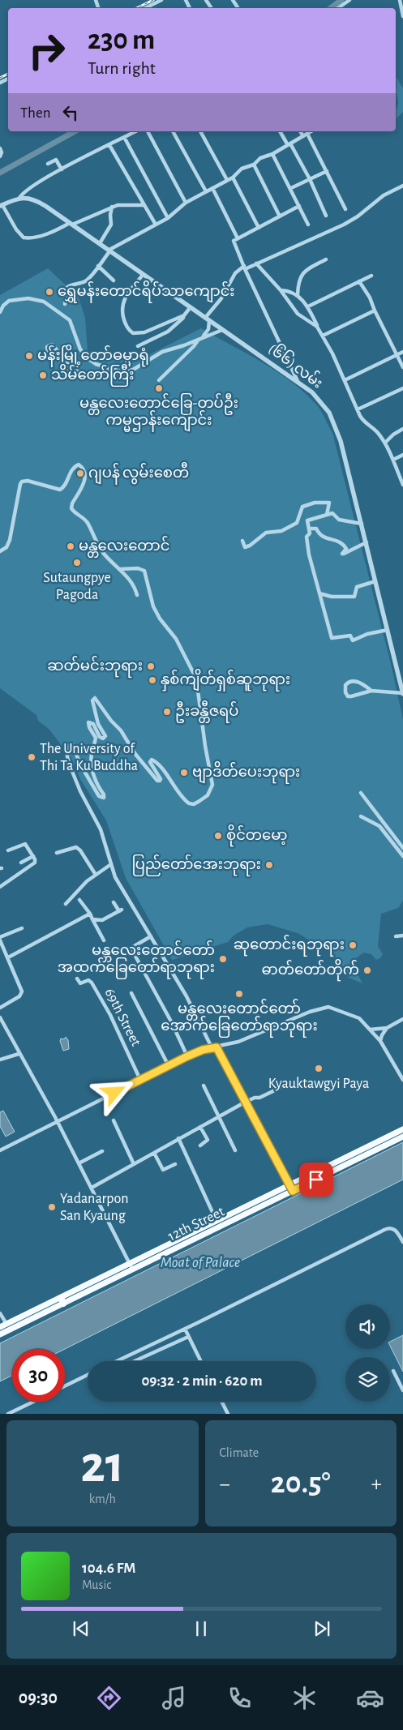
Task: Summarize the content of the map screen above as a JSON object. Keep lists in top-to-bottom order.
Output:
{
  "streets": {
    "main road": ["12th Street"],
    "street": ["(၆၆) လမ်း", "69th Street"]
  },
  "water": ["Moat of Palace"],
  "places": [
    "ရွှေမန်းတောင်ရိပ်သာကျောင်း",
    "မန်းမြို့တော်ဓမ္မာရုံ",
    "သိမ်တော်ကြီး",
    "မန္တလေးတောင်ခြေ-တပ်ဦး ကမ္မဌာန်းကျောင်း",
    "ဂျပန် လွမ်းစေတီ",
    "မန္တလေးတောင်",
    "Sutaungpye Pagoda",
    "ဆတ်မင်းဘုရား",
    "နှစ်ကျိတ်ရှစ်ဆူဘုရား",
    "ဦးခန္တီဇရပ်",
    "The University of Thi Ta Ku Buddha",
    "ဗျာဒိတ်ပေးဘုရား",
    "စိုင်တမော့",
    "ပြည်တော်အေးဘုရား",
    "ဆုတောင်းရဘုရား",
    "မန္တ‌လေးတောင်တော် အထက်ခြေတော်ရာဘုရား‌",
    "ဓာတ်တော်တိုက်",
    "မန္တ‌လေးတောင်တော် အောက်ခြေတော်ရာဘုရား‌",
    "Kyauktawgyi Paya",
    "Yadanarpon San Kyaung"
  ],
  "page": {
    "turn": ["230 m", "Turn right"],
    "then": "Then",
    "limit": "30",
    "trip": "09:32 · 2 min · 620 m",
    "tile": [
      ["21", "km/h"],
      "Climate"
    ],
    "heat": ["−", "20.5°", "+"],
    "song": ["104.6 FM", "Music"],
    "tabs": "09:30"
  }
}
